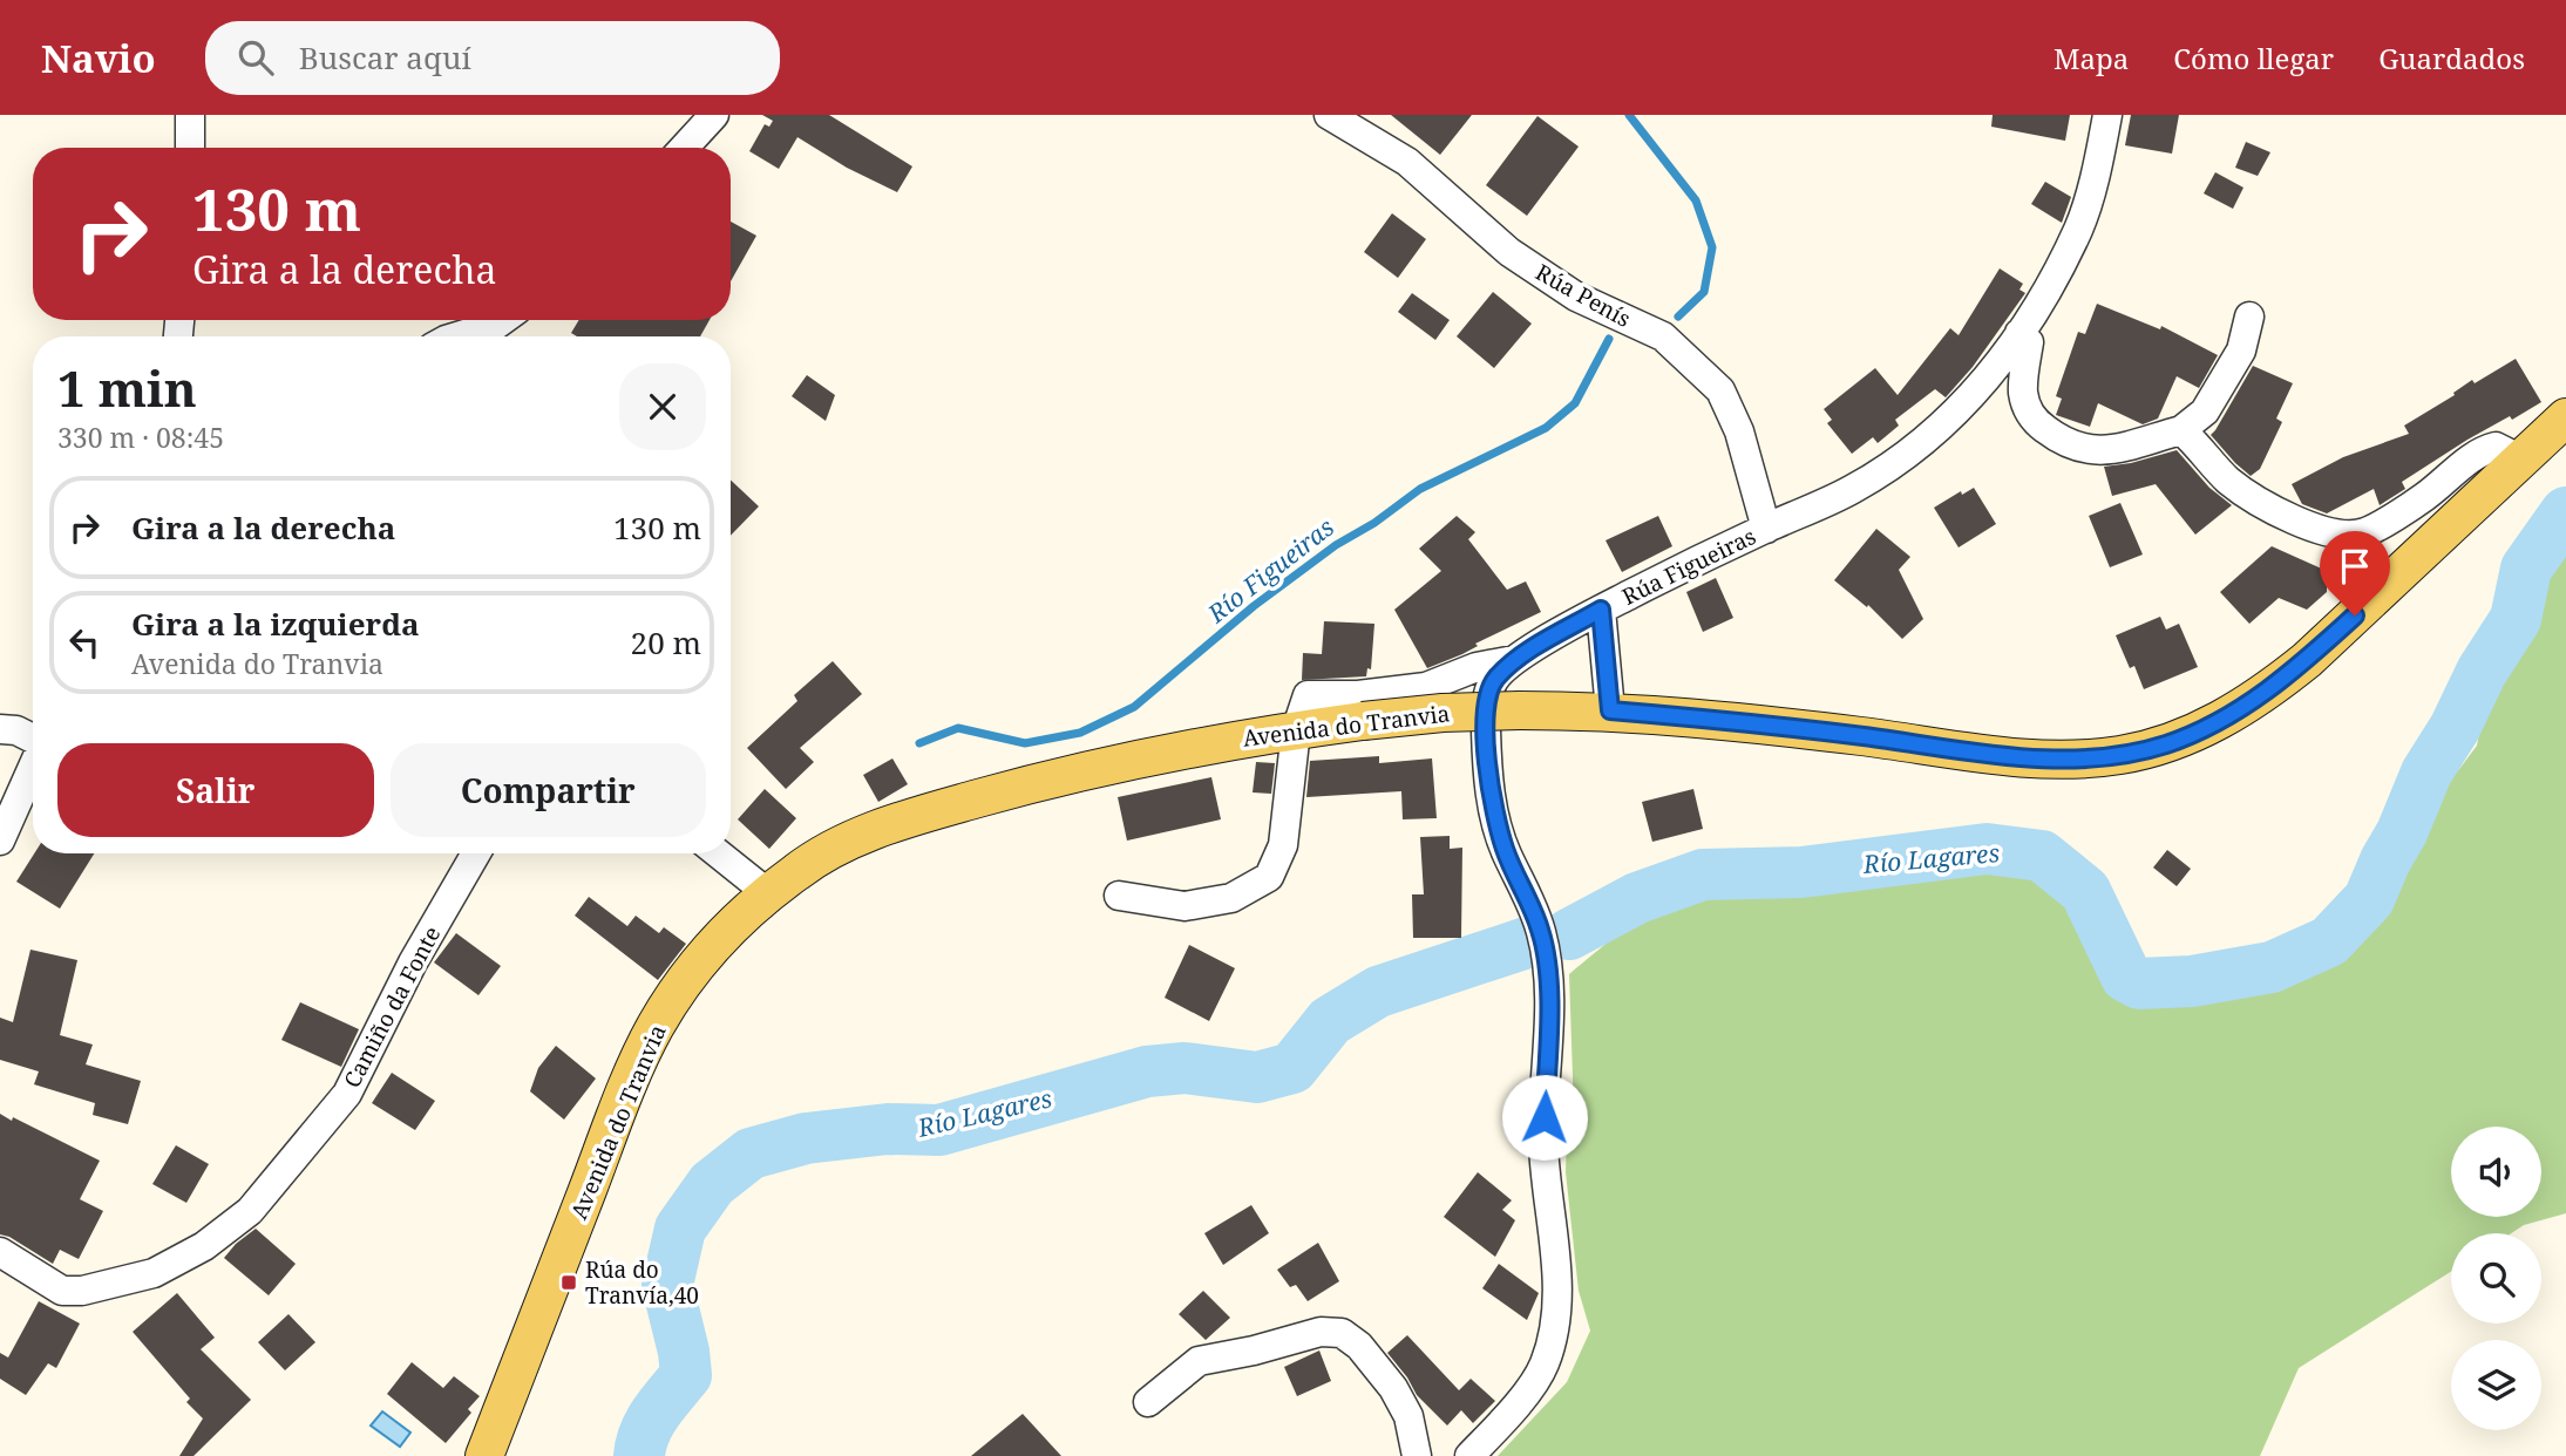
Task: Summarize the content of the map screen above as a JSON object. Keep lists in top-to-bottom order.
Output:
{
  "streets": {
    "main road": ["Avenida do Tranvia"],
    "street": ["Rúa Penís", "Rúa Figueiras", "Camiño da Fonte"]
  },
  "crossings": [
    ["Rúa Penís", "Rúa Figueiras"]
  ],
  "water": ["Río Figueiras", "Río Lagares"],
  "places": {
    "transit": ["Rúa do Tranvía,40"]
  },
  "page": {
    "header": "Navio",
    "search": "Buscar aquí",
    "nav": ["Mapa", "Cómo llegar", "Guardados"],
    "turn": ["130 m", "Gira a la derecha"],
    "heading": ["1 min", "330 m · 08:45"],
    "list": [
      {
        "name": "Gira a la derecha",
        "value": "130 m"
      },
      {
        "name": "Gira a la izquierda",
        "note": "Avenida do Tranvia",
        "value": "20 m"
      }
    ],
    "buttons": ["Salir", "Compartir"]
  }
}
